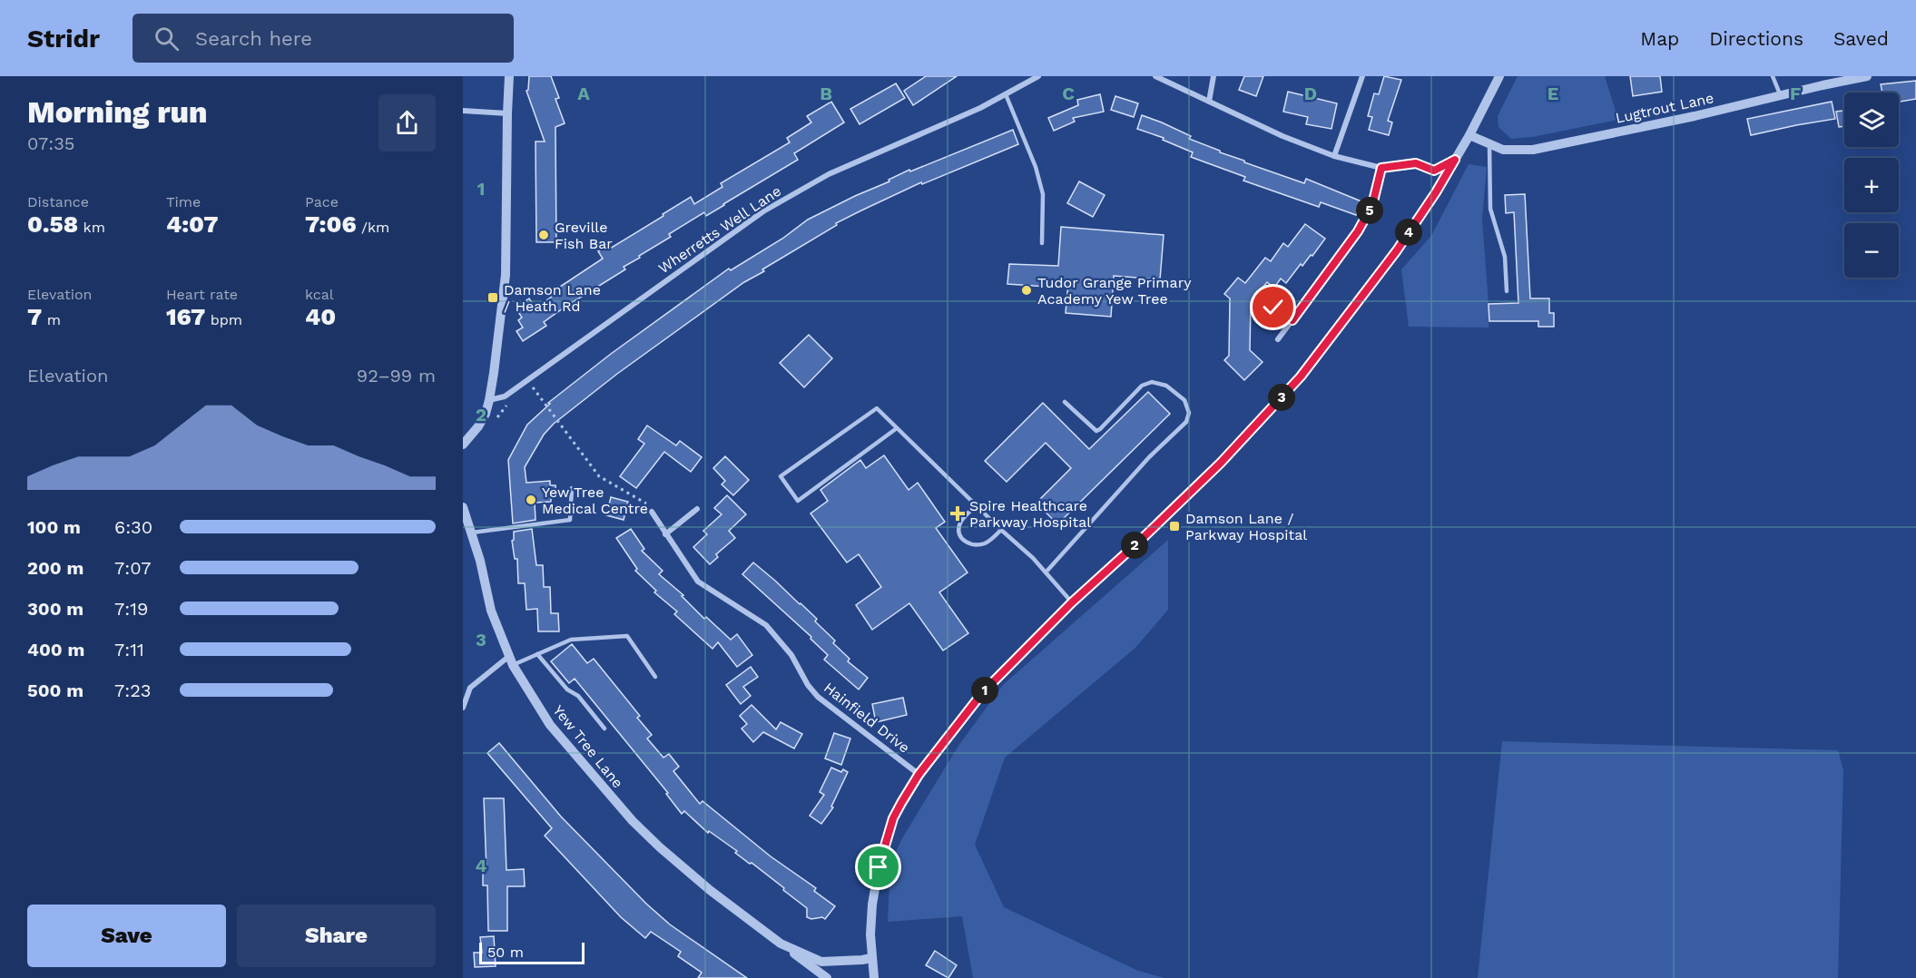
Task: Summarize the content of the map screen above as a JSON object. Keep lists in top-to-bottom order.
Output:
{
  "streets": {
    "street": [
      "Lugtrout Lane",
      "Wherretts Well Lane",
      "Hainfield Drive",
      "Yew Tree Lane"
    ]
  },
  "places": {
    "other": ["Greville Fish Bar", "Tudor Grange Primary Academy Yew Tree", "Yew Tree Medical Centre"],
    "transit": ["Damson Lane / Heath Rd", "Damson Lane / Parkway Hospital"],
    "health": ["Spire Healthcare Parkway Hospital"]
  },
  "scale_bar": "50 m",
  "page": {
    "header": "Stridr",
    "search": "Search here",
    "nav": ["Map", "Directions", "Saved"],
    "heading": ["Morning run", "07:35"],
    "map_buttons": ["+", "−"],
    "stats": [
      ["Distance", "0.58 km"],
      ["Time", "4:07"],
      ["Pace", "7:06 /km"],
      ["Elevation", "7 m"],
      ["Heart rate", "167 bpm"],
      ["kcal", "40"]
    ],
    "pins": [
      "5",
      "4",
      "3",
      "2",
      "1"
    ],
    "chart": ["Elevation", "92–99 m"],
    "list": [
      {
        "name": "100 m",
        "note": "6:30"
      },
      {
        "name": "200 m",
        "note": "7:07"
      },
      {
        "name": "300 m",
        "note": "7:19"
      },
      {
        "name": "400 m",
        "note": "7:11"
      },
      {
        "name": "500 m",
        "note": "7:23"
      }
    ],
    "buttons": ["Save", "Share"],
    "scale": "50 m"
  },
  "grid": {
    "columns": [
      "A",
      "B",
      "C",
      "D",
      "E",
      "F"
    ],
    "rows": [
      "1",
      "2",
      "3",
      "4"
    ]
  }
}
